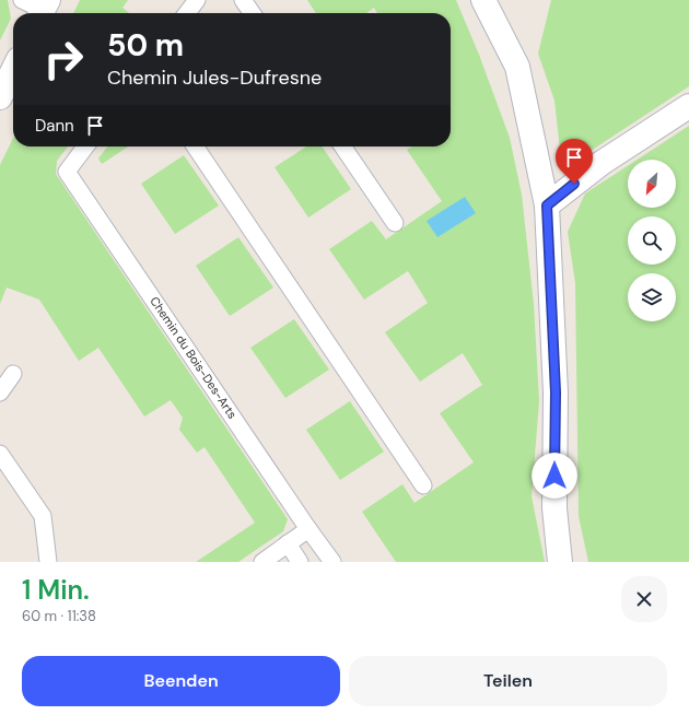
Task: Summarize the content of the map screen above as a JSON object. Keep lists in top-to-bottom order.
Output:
{
  "streets": {
    "lane": ["Chemin du Bois-Des-Arts"]
  },
  "north": "bottom left",
  "page": {
    "turn": ["50 m", "Chemin Jules-Dufresne"],
    "then": "Dann",
    "heading": ["1 Min.", "60 m · 11:38"],
    "buttons": ["Beenden", "Teilen"]
  }
}
